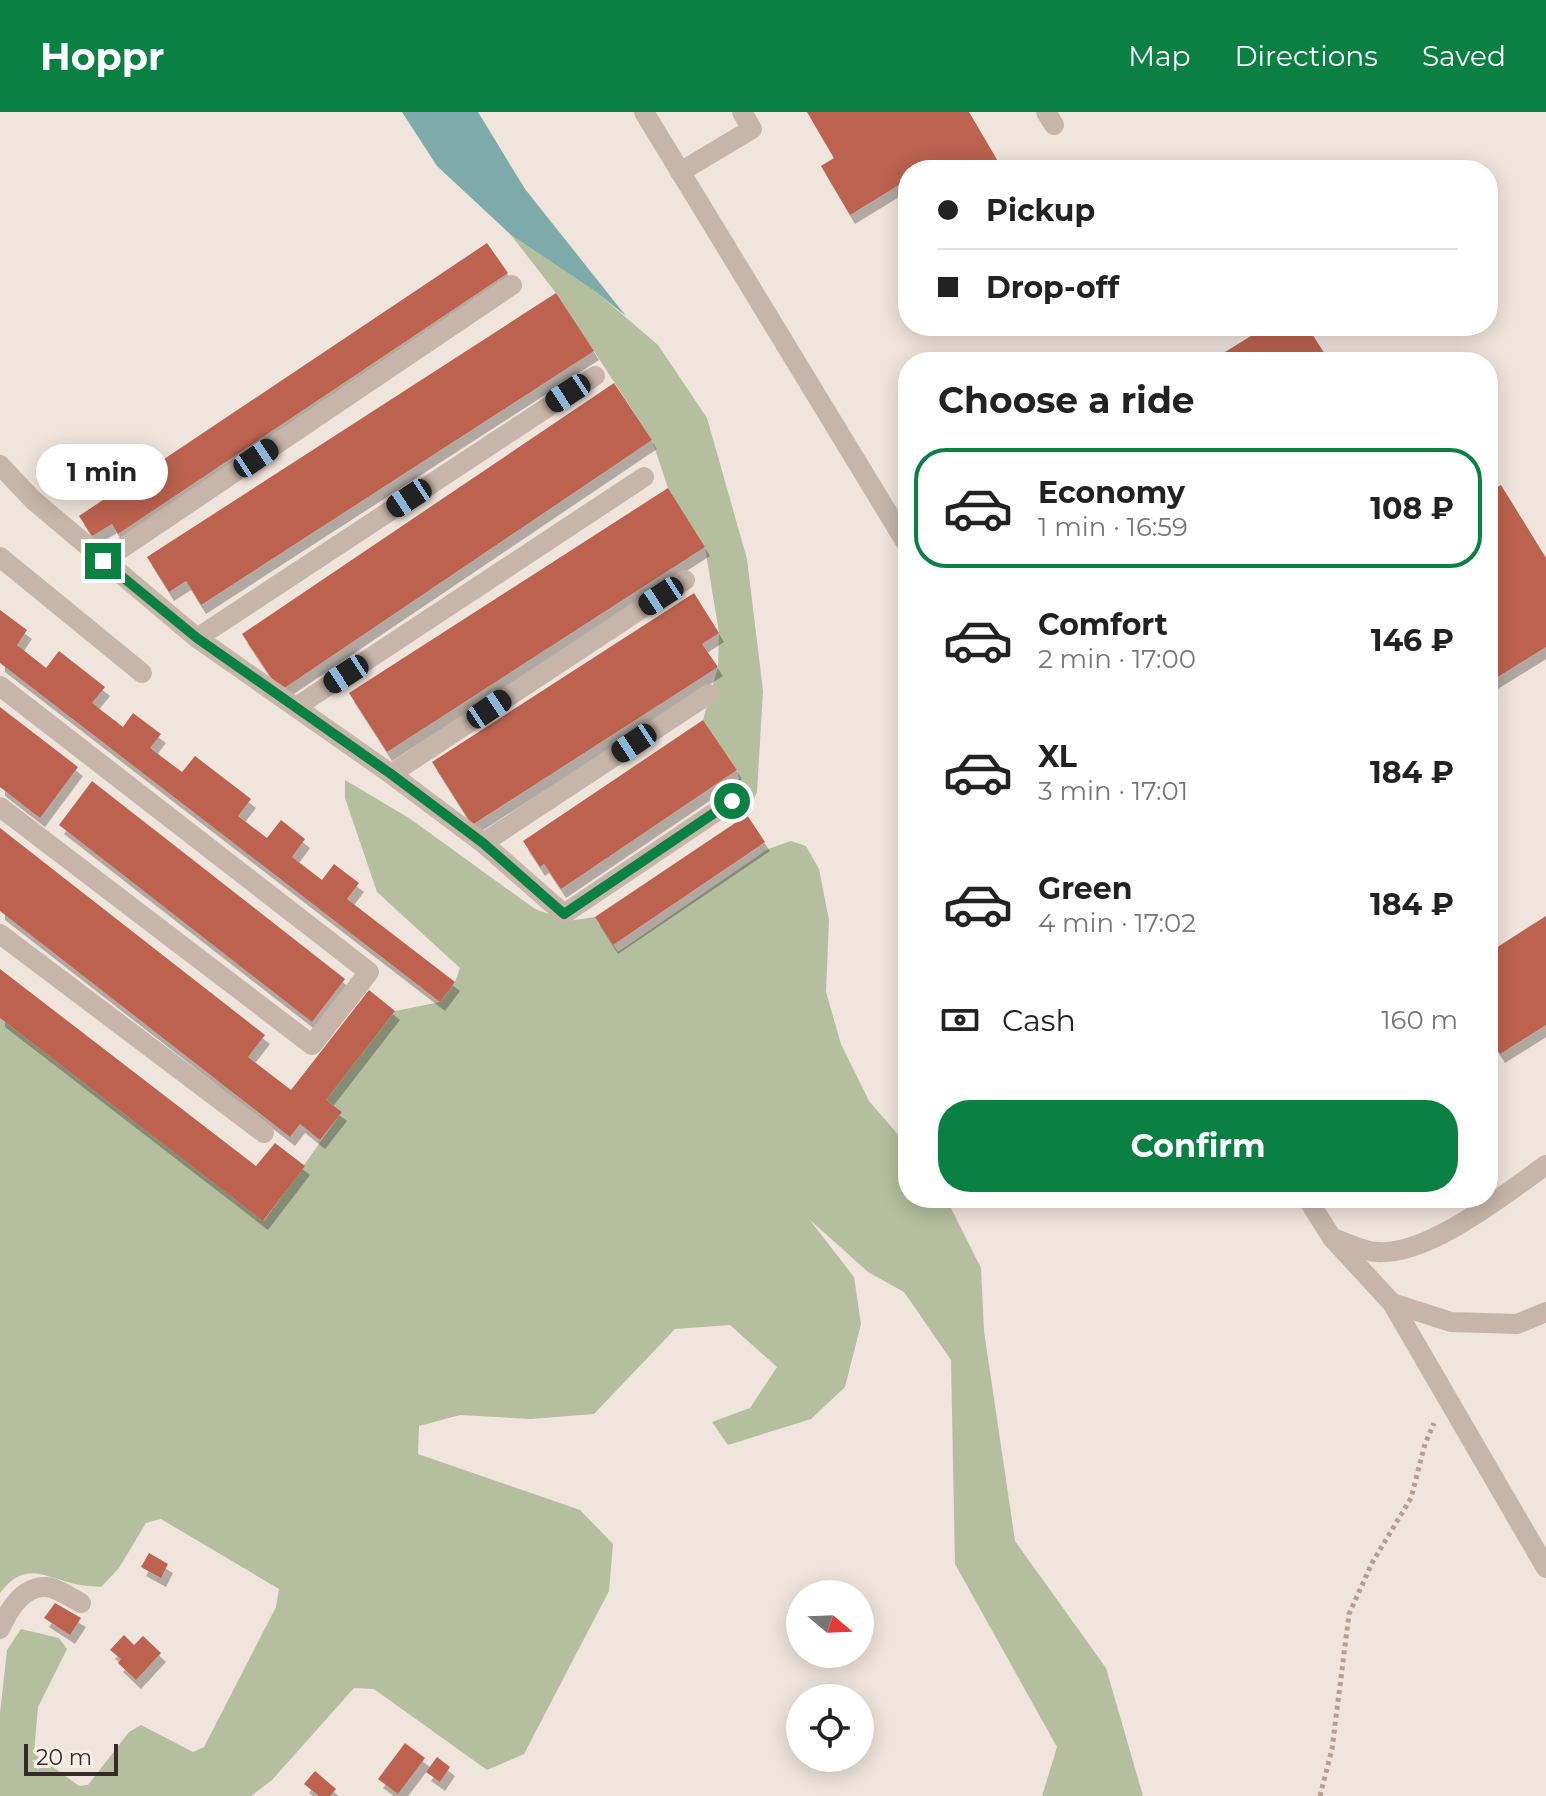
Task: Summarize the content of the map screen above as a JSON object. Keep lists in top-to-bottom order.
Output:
{
  "scale_bar": "20 m",
  "north": "right",
  "page": {
    "header": "Hoppr",
    "nav": ["Map", "Directions", "Saved"],
    "banner": ["Pickup", "Drop-off"],
    "heading": "Choose a ride",
    "bubble": "1 min",
    "list": [
      {
        "name": "Economy",
        "note": "1 min · 16:59",
        "value": "108 ₽"
      },
      {
        "name": "Comfort",
        "note": "2 min · 17:00",
        "value": "146 ₽"
      },
      {
        "name": "XL",
        "note": "3 min · 17:01",
        "value": "184 ₽"
      },
      {
        "name": "Green",
        "note": "4 min · 17:02",
        "value": "184 ₽"
      }
    ],
    "pay": ["Cash", "160 m"],
    "buttons": "Confirm",
    "scale": "20 m"
  }
}
